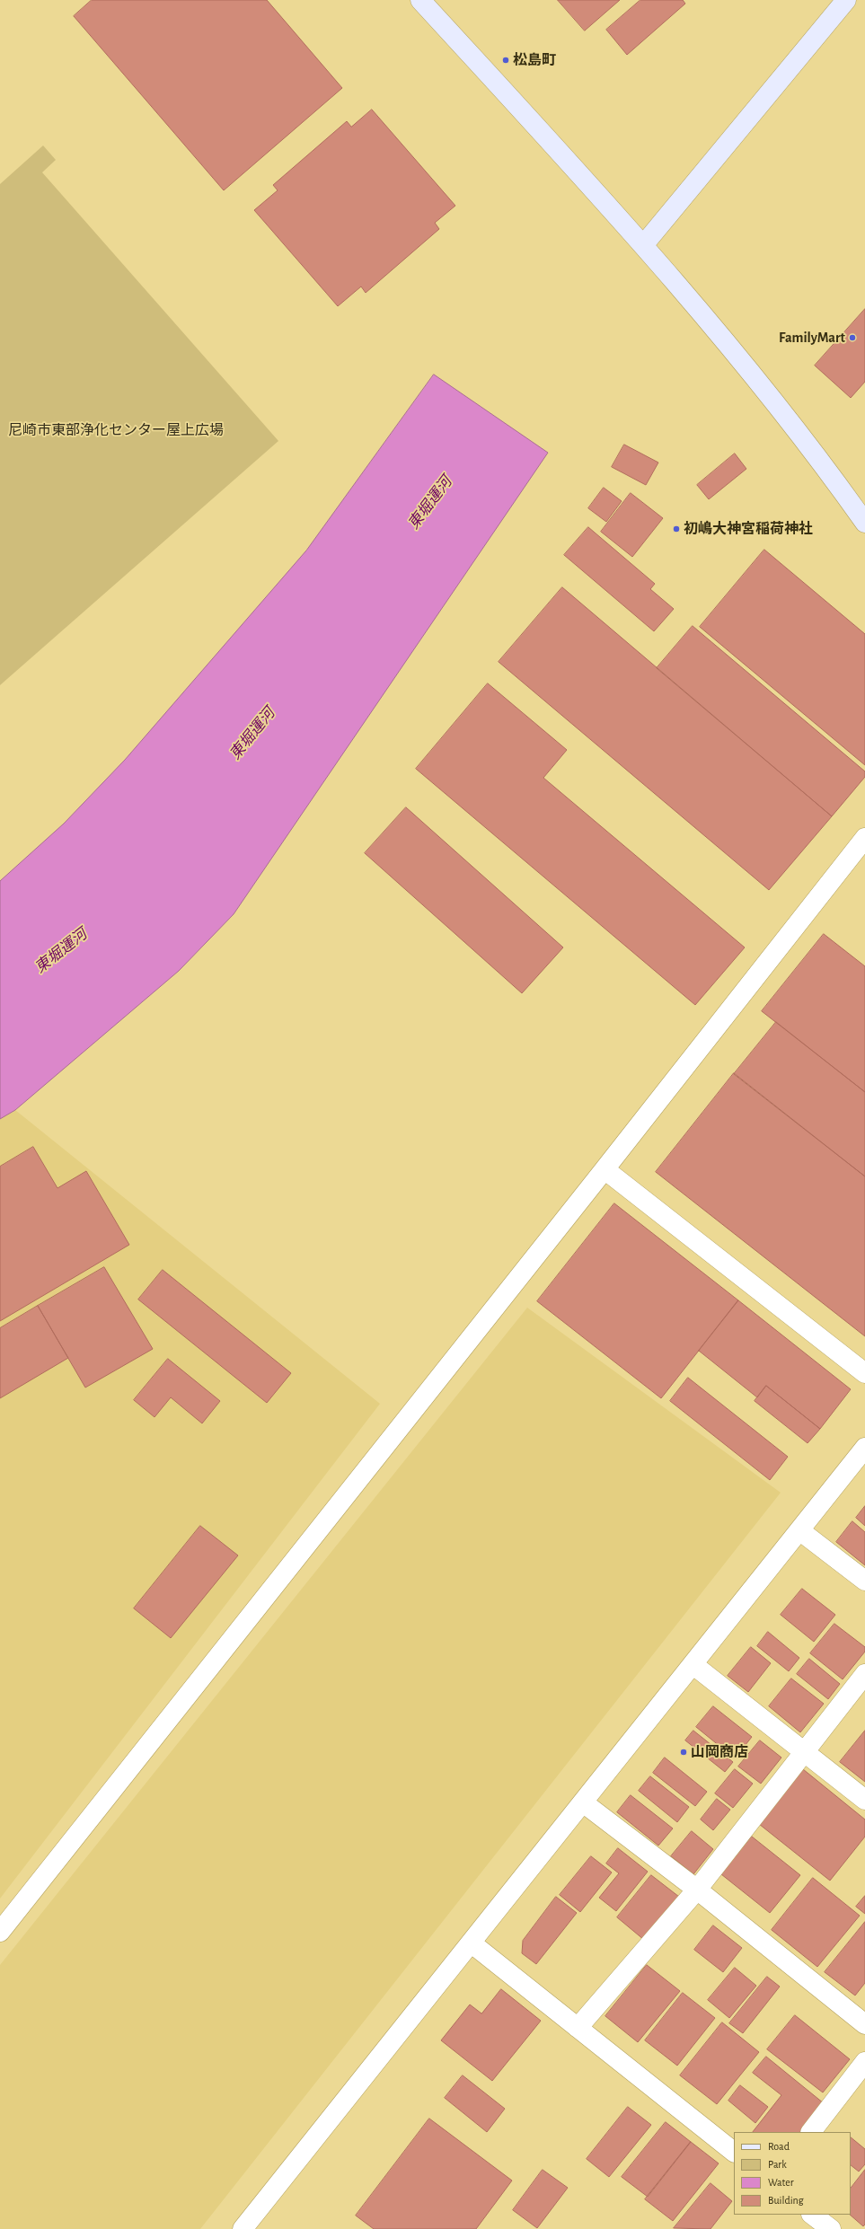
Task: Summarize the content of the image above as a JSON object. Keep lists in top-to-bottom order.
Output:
{
  "water": ["東堀運河"],
  "parks": ["尼崎市東部浄化センター屋上広場"],
  "places": [
    "松島町",
    "FamilyMart",
    "初嶋大神宮稲荷神社",
    "山岡商店"
  ],
  "legend": [
    "Road",
    "Park",
    "Water",
    "Building"
  ]
}
